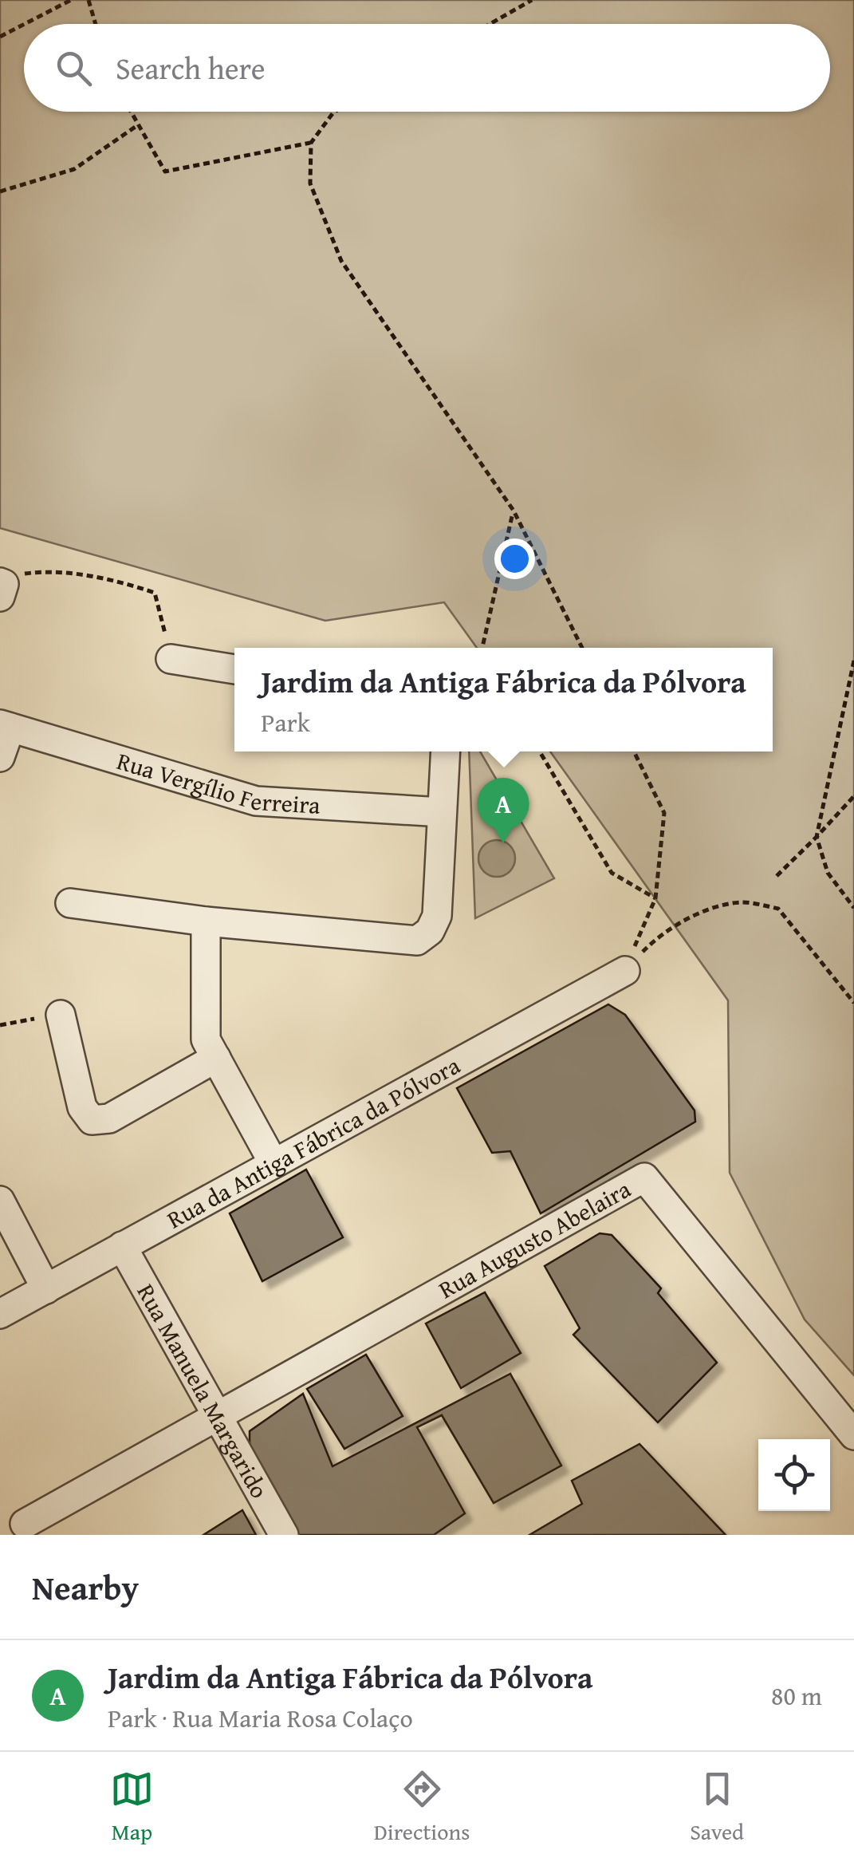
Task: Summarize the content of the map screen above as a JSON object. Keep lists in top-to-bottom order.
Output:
{
  "streets": {
    "street": [
      "Rua Vergílio Ferreira",
      "Rua da Antiga Fábrica da Pólvora",
      "Rua Augusto Abelaira",
      "Rua Manuela Margarido"
    ]
  },
  "crossings": [
    ["Rua da Antiga Fábrica da Pólvora", "Rua Manuela Margarido"],
    ["Rua Augusto Abelaira", "Rua Manuela Margarido"]
  ],
  "page": {
    "search": "Search here",
    "popup": ["Jardim da Antiga Fábrica da Pólvora", "Park"],
    "pins": "A",
    "heading": "Nearby",
    "list": [
      {
        "mark": "A",
        "name": "Jardim da Antiga Fábrica da Pólvora",
        "note": "Park · Rua Maria Rosa Colaço",
        "value": "80 m"
      }
    ],
    "nav": ["Map", "Directions", "Saved"]
  }
}
